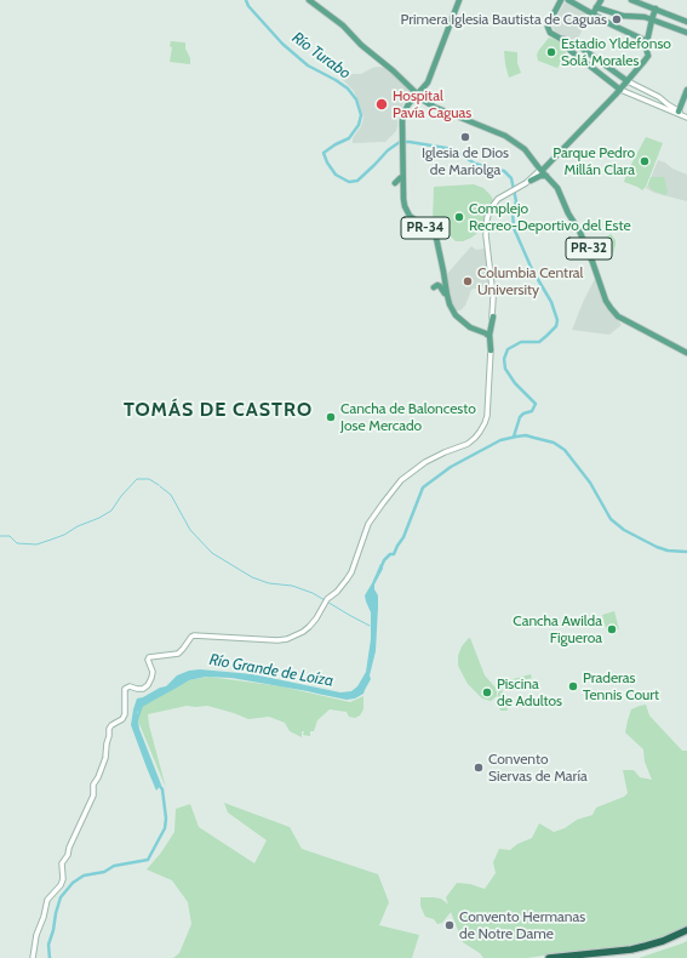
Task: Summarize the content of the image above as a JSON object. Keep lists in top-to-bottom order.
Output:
{
  "streets": {
    "main road": ["PR-34", "PR-32"]
  },
  "crossings": [
    ["PR-34", "PR-32"]
  ],
  "districts": ["TOMÁS DE CASTRO"],
  "water": ["Río Turabo", "Río Grande de Loíza"],
  "places": [
    "Primera Iglesia Bautista de Caguas",
    "Estadio Yldefonso Solá Morales",
    "Hospital Pavía Caguas",
    "Iglesia de Dios de Mariolga",
    "Parque Pedro Millán Clara",
    "Complejo Recreo-Deportivo del Este",
    "Columbia Central University",
    "Cancha de Baloncesto Jose Mercado",
    "Cancha Awilda Figueroa",
    "Praderas Tennis Court",
    "Piscina de Adultos",
    "Convento Siervas de María",
    "Convento Hermanas de Notre Dame"
  ]
}
